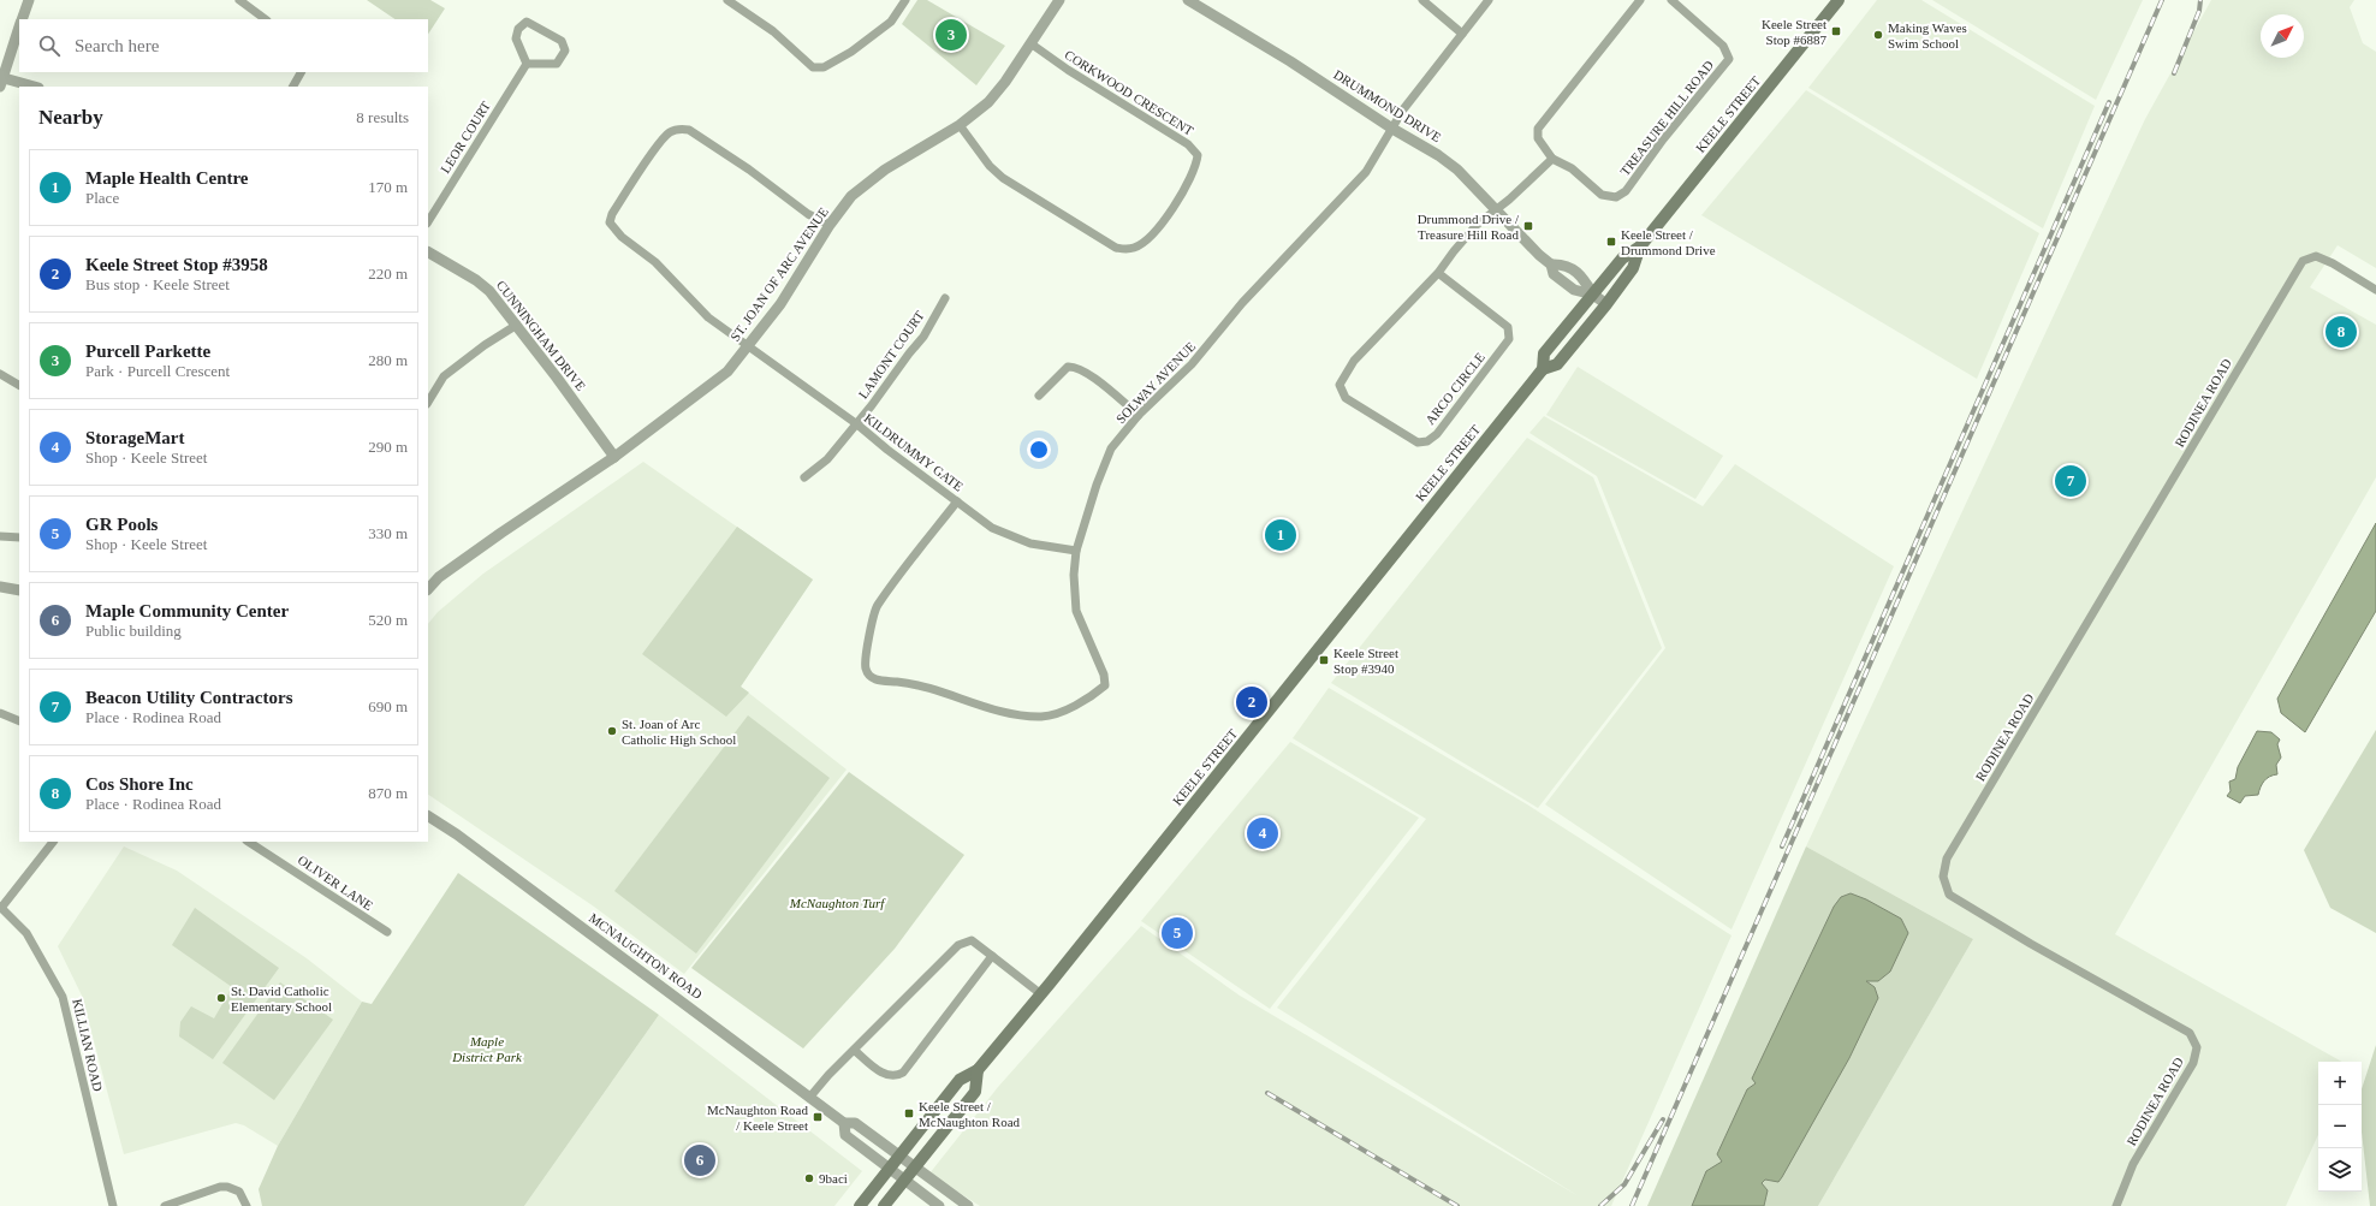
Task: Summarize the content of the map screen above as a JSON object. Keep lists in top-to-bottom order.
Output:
{
  "streets": {
    "main road": ["KEELE STREET"],
    "street": [
      "CORKWOOD CRESCENT",
      "DRUMMOND DRIVE",
      "TREASURE HILL ROAD",
      "LEOR COURT",
      "ST. JOAN OF ARC AVENUE",
      "CUNNINGHAM DRIVE",
      "LAMONT COURT",
      "SOLWAY AVENUE",
      "ARCO CIRCLE",
      "RODINEA ROAD",
      "KILDRUMMY GATE",
      "OLIVER LANE",
      "MCNAUGHTON ROAD",
      "KILLIAN ROAD"
    ]
  },
  "crossings": [
    ["CORKWOOD CRESCENT", "ST. JOAN OF ARC AVENUE"],
    ["DRUMMOND DRIVE", "KEELE STREET"],
    ["DRUMMOND DRIVE", "SOLWAY AVENUE"],
    ["DRUMMOND DRIVE", "ARCO CIRCLE"],
    ["KEELE STREET", "MCNAUGHTON ROAD"],
    ["ST. JOAN OF ARC AVENUE", "CUNNINGHAM DRIVE"],
    ["ST. JOAN OF ARC AVENUE", "KILDRUMMY GATE"],
    ["LAMONT COURT", "KILDRUMMY GATE"],
    ["SOLWAY AVENUE", "KILDRUMMY GATE"]
  ],
  "parks": ["McNaughton Turf", "Maple District Park"],
  "places": {
    "transit": [
      "Keele Street Stop #6887",
      "Drummond Drive / Treasure Hill Road",
      "Keele Street / Drummond Drive",
      "Keele Street Stop #3940",
      "Keele Street / McNaughton Road",
      "McNaughton Road / Keele Street"
    ],
    "other": [
      "Making Waves Swim School",
      "St. Joan of Arc Catholic High School",
      "St. David Catholic Elementary School",
      "9baci"
    ]
  },
  "north": "top right",
  "page": {
    "pins": [
      "3",
      "8",
      "7",
      "1",
      "2",
      "4",
      "5",
      "6"
    ],
    "search": "Search here",
    "heading": ["Nearby", "8 results"],
    "list": [
      {
        "mark": "1",
        "name": "Maple Health Centre",
        "note": "Place",
        "value": "170 m"
      },
      {
        "mark": "2",
        "name": "Keele Street Stop #3958",
        "note": "Bus stop · Keele Street",
        "value": "220 m"
      },
      {
        "mark": "3",
        "name": "Purcell Parkette",
        "note": "Park · Purcell Crescent",
        "value": "280 m"
      },
      {
        "mark": "4",
        "name": "StorageMart",
        "note": "Shop · Keele Street",
        "value": "290 m"
      },
      {
        "mark": "5",
        "name": "GR Pools",
        "note": "Shop · Keele Street",
        "value": "330 m"
      },
      {
        "mark": "6",
        "name": "Maple Community Center",
        "note": "Public building",
        "value": "520 m"
      },
      {
        "mark": "7",
        "name": "Beacon Utility Contractors",
        "note": "Place · Rodinea Road",
        "value": "690 m"
      },
      {
        "mark": "8",
        "name": "Cos Shore Inc",
        "note": "Place · Rodinea Road",
        "value": "870 m"
      }
    ],
    "map_buttons": ["+", "−"]
  }
}
